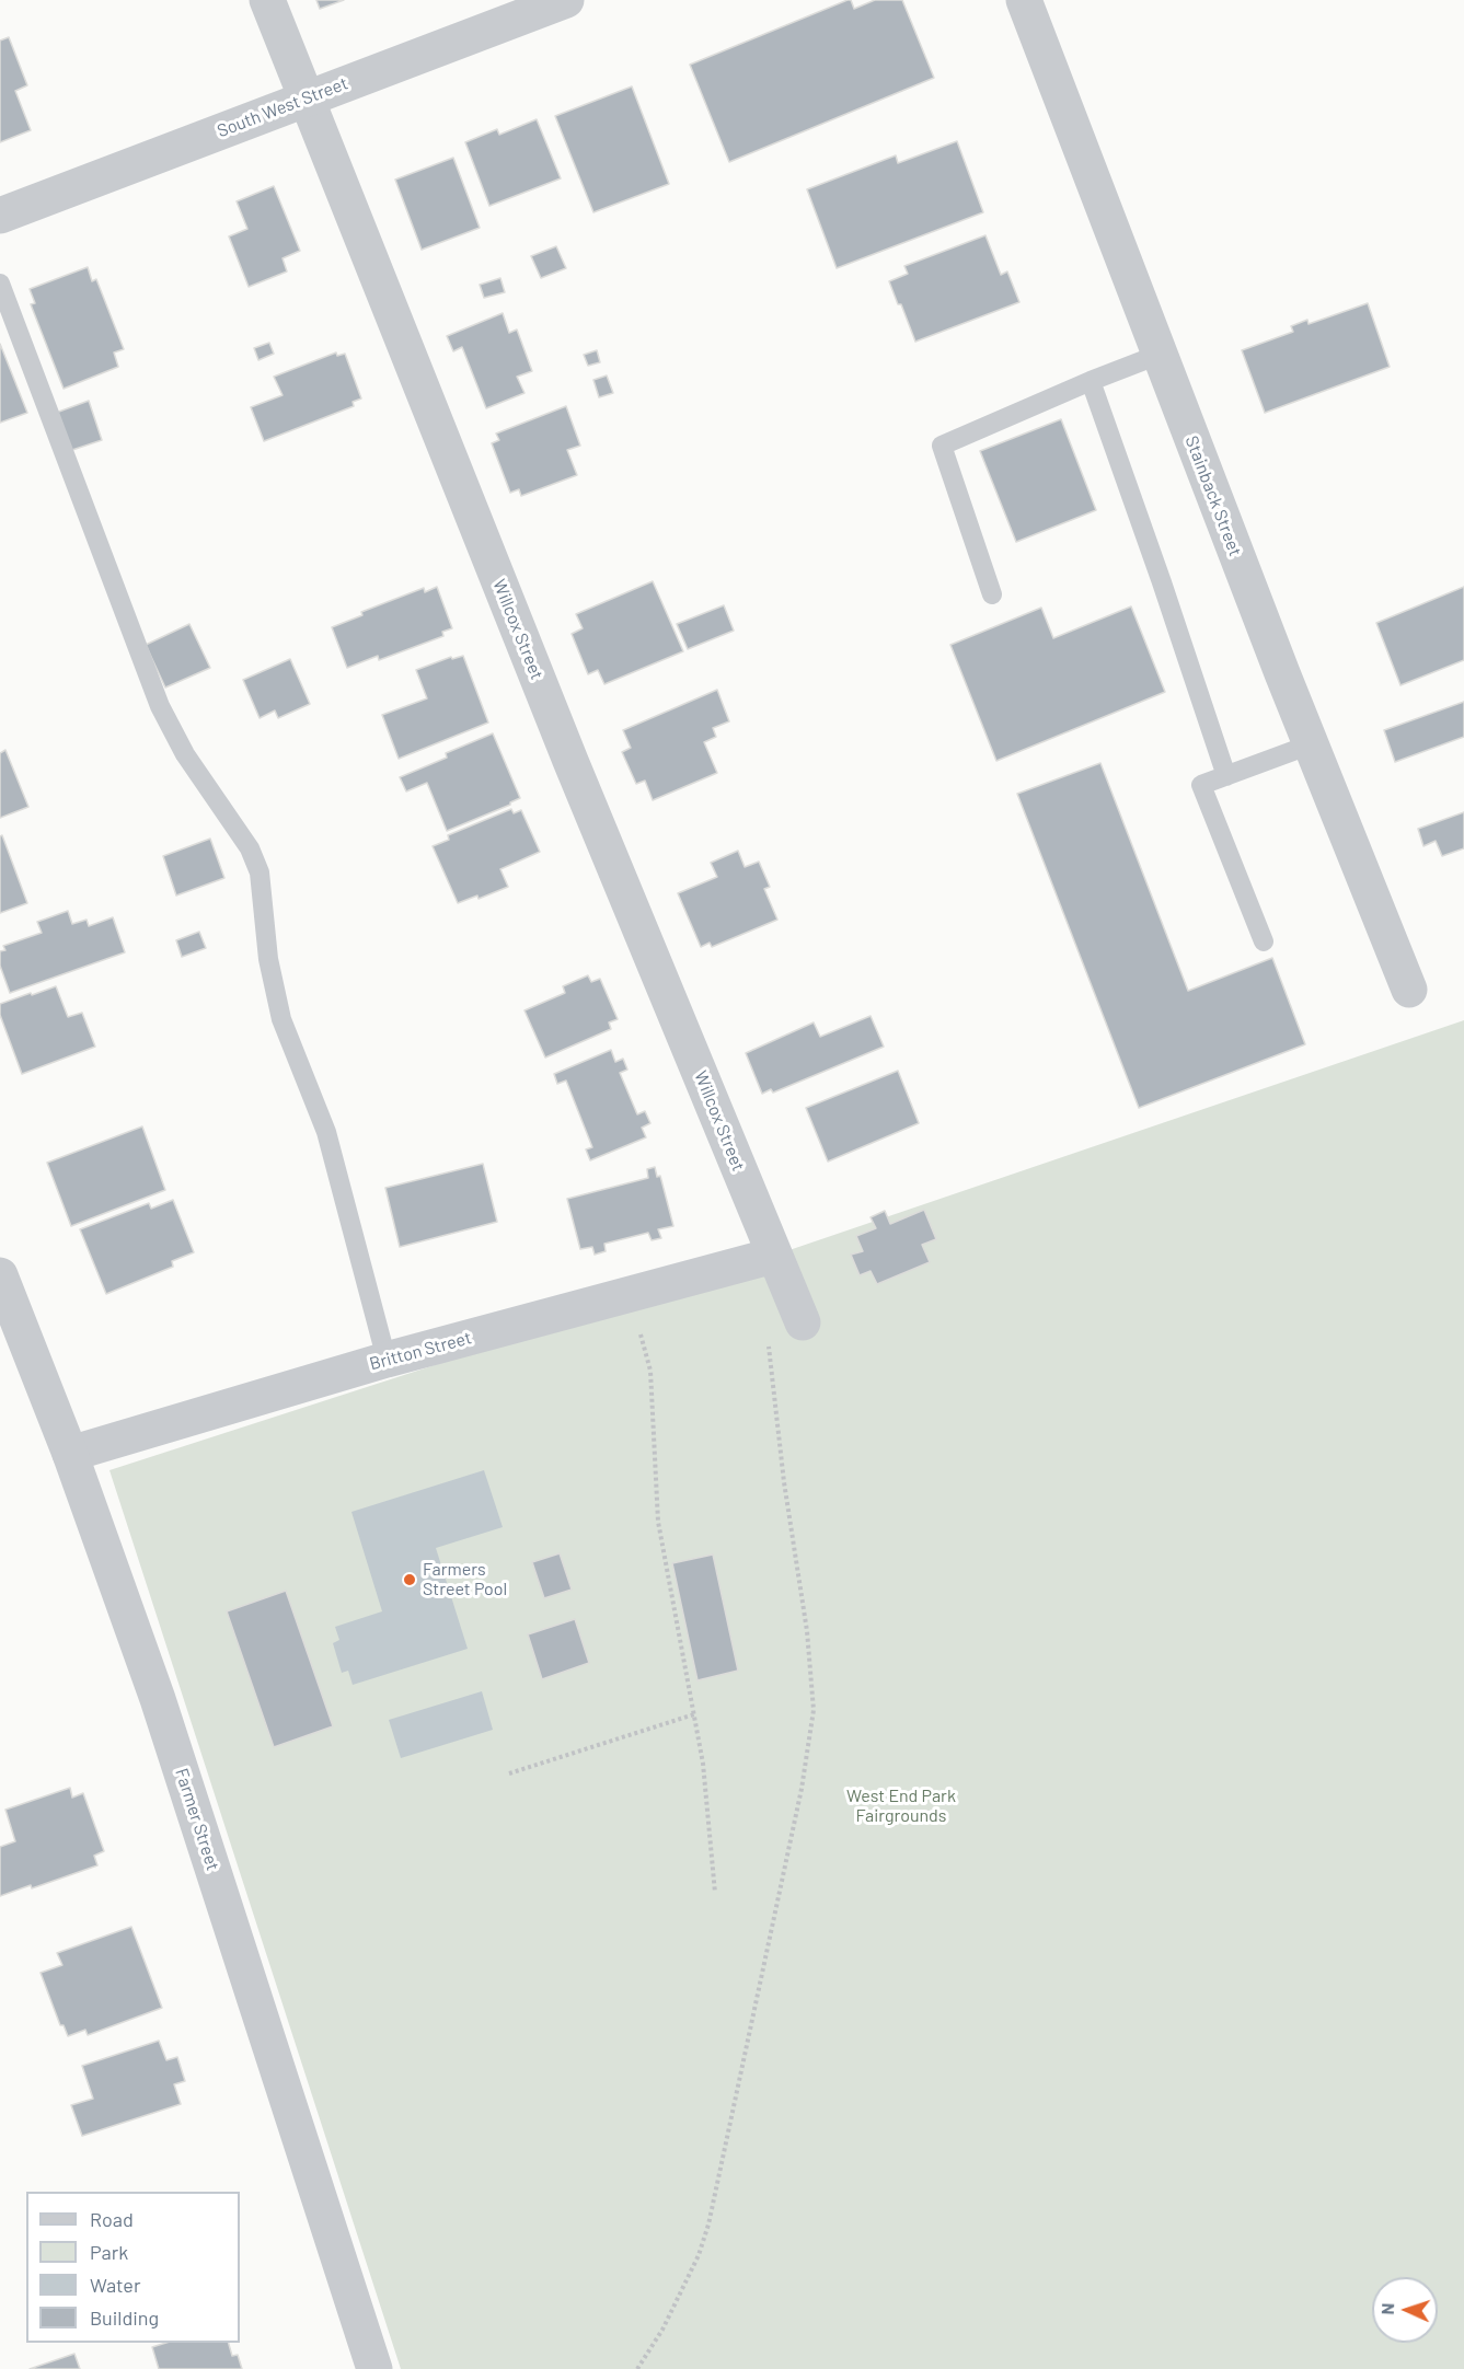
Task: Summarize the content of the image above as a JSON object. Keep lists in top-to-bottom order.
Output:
{
  "streets": {
    "street": [
      "South West Street",
      "Stainback Street",
      "Willcox Street",
      "Britton Street",
      "Farmer Street"
    ]
  },
  "crossings": [
    ["South West Street", "Willcox Street"],
    ["Willcox Street", "Britton Street"],
    ["Britton Street", "Farmer Street"]
  ],
  "parks": ["West End Park Fairgrounds"],
  "places": ["Farmers Street Pool"],
  "legend": [
    "Road",
    "Park",
    "Water",
    "Building"
  ],
  "north": "left"
}
